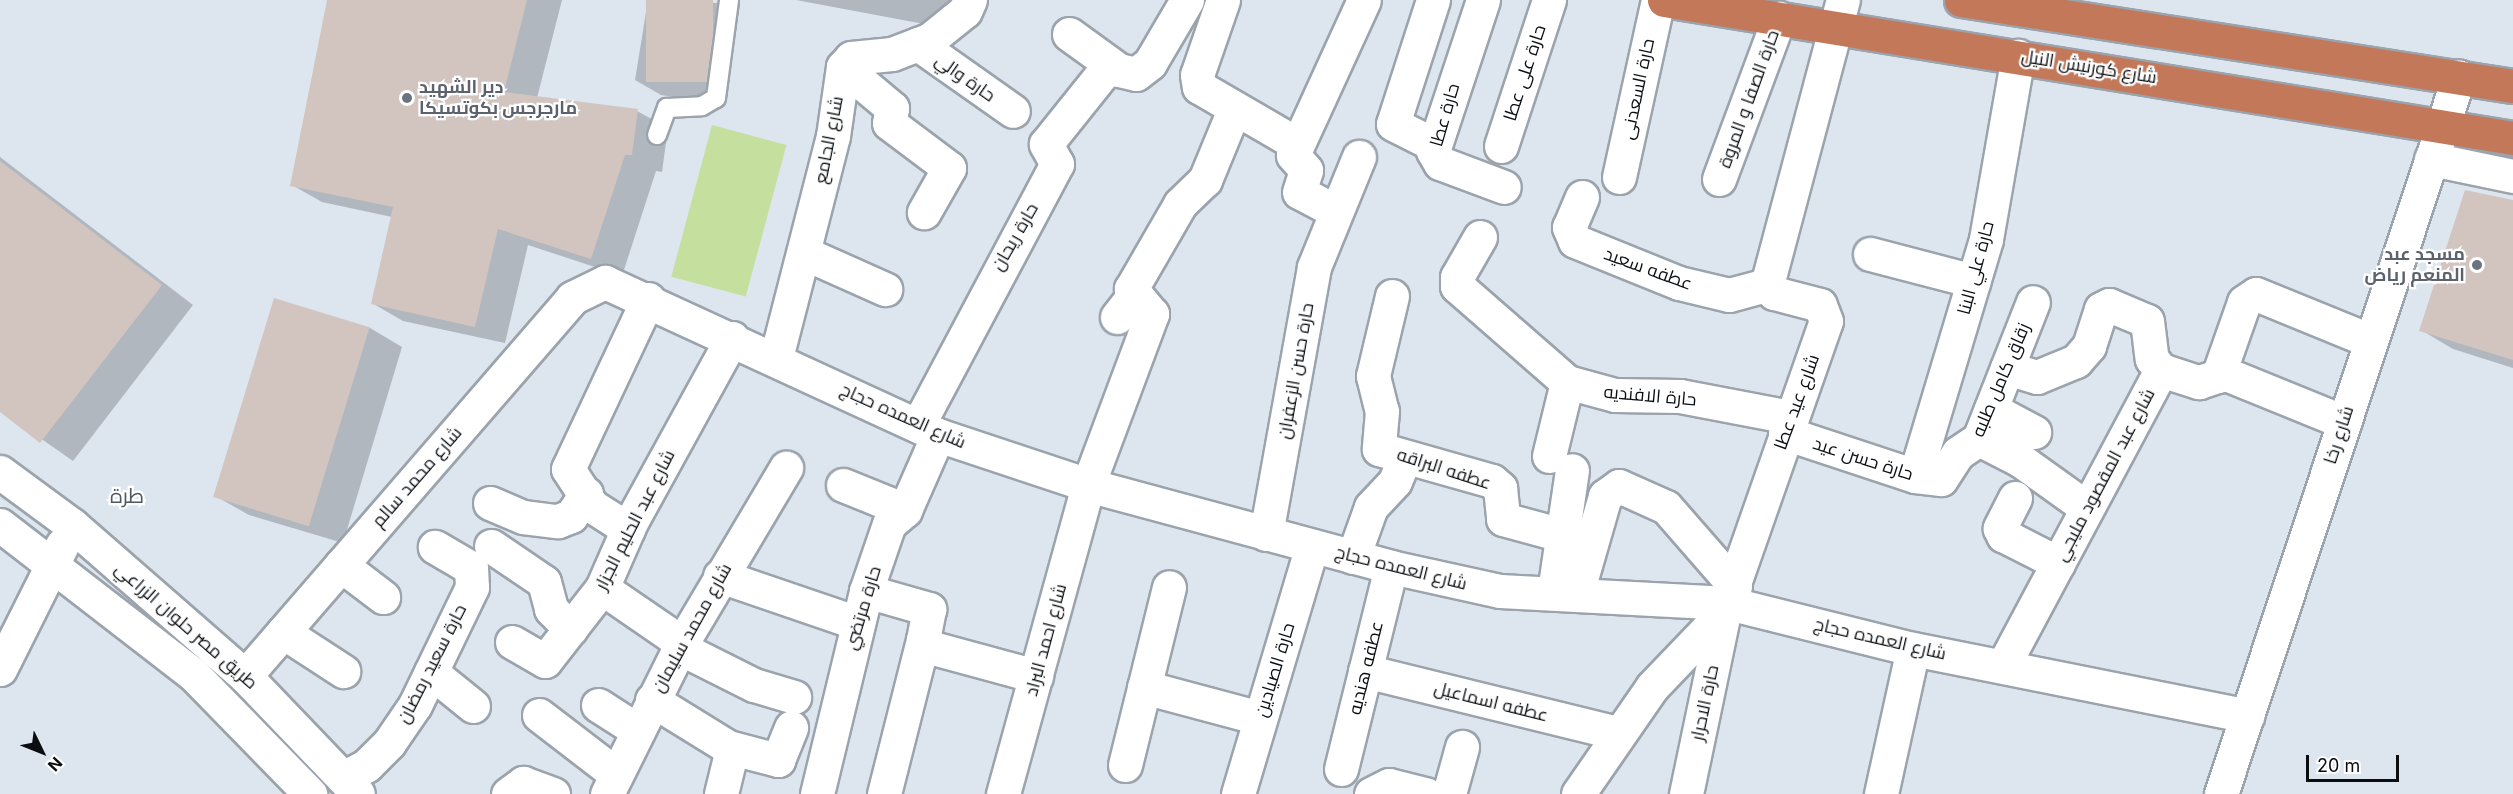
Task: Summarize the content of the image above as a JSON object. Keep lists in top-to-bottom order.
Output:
{
  "streets": {
    "highway": ["شارع كورنيش النيل"],
    "street": [
      "حارة على عطا",
      "حارة والي",
      "حارة السعدنى",
      "حارة الصفا و المروة",
      "حارة عطا",
      "شارع الجامع",
      "حارة ريحان",
      "حارة علي البنا",
      "عطفه سعيد",
      "حارة حسن الزعفران",
      "زقاق كامل طلبه",
      "حارة الافنديه",
      "شارع عيد عطا",
      "شارع العمده حجاج",
      "شارع رخا",
      "حارة حسن عيد",
      "عطفه البراقه",
      "شارع عبد المقصود مليجي",
      "شارع محمد سالم",
      "شارع عبد الحليم الجزار",
      "حارة مرتضي",
      "طريق مصر حلوان الزراعي",
      "شارع محمد سليمان",
      "شارع احمد البراد",
      "حارة سعيد رمضان",
      "عطفه هنديه",
      "حارة الصيادين",
      "عطفه اسماعيل",
      "حارة الاحرار"
    ]
  },
  "crossings": [
    ["شارع كورنيش النيل", "حارة الصفا و المروة"],
    ["شارع كورنيش النيل", "حارة علي البنا"],
    ["شارع كورنيش النيل", "شارع رخا"],
    ["شارع الجامع", "شارع العمده حجاج"],
    ["حارة ريحان", "شارع العمده حجاج"],
    ["حارة ريحان", "حارة مرتضي"],
    ["حارة علي البنا", "زقاق كامل طلبه"],
    ["حارة علي البنا", "حارة حسن عيد"],
    ["عطفه سعيد", "شارع عيد عطا"],
    ["حارة حسن الزعفران", "شارع العمده حجاج"],
    ["زقاق كامل طلبه", "حارة حسن عيد"],
    ["حارة الافنديه", "شارع عيد عطا"],
    ["حارة الافنديه", "حارة حسن عيد"],
    ["شارع عيد عطا", "شارع العمده حجاج"],
    ["شارع عيد عطا", "حارة حسن عيد"],
    ["شارع عيد عطا", "عطفه اسماعيل"],
    ["شارع عيد عطا", "حارة الاحرار"],
    ["شارع العمده حجاج", "شارع رخا"],
    ["شارع العمده حجاج", "شارع عبد المقصود مليجي"],
    ["شارع العمده حجاج", "شارع محمد سالم"],
    ["شارع العمده حجاج", "شارع عبد الحليم الجزار"],
    ["شارع العمده حجاج", "حارة مرتضي"],
    ["شارع العمده حجاج", "شارع احمد البراد"],
    ["شارع العمده حجاج", "عطفه هنديه"],
    ["شارع العمده حجاج", "حارة الصيادين"],
    ["شارع العمده حجاج", "حارة الاحرار"],
    ["شارع محمد سالم", "طريق مصر حلوان الزراعي"],
    ["طريق مصر حلوان الزراعي", "حارة سعيد رمضان"],
    ["عطفه هنديه", "عطفه اسماعيل"]
  ],
  "districts": ["طرة"],
  "places": ["دير الشهيد مارجرجس بكوتسيكا", "مسجد عبد المنعم رياض"],
  "scale_bar": "20 m",
  "north": "bottom right"
}
